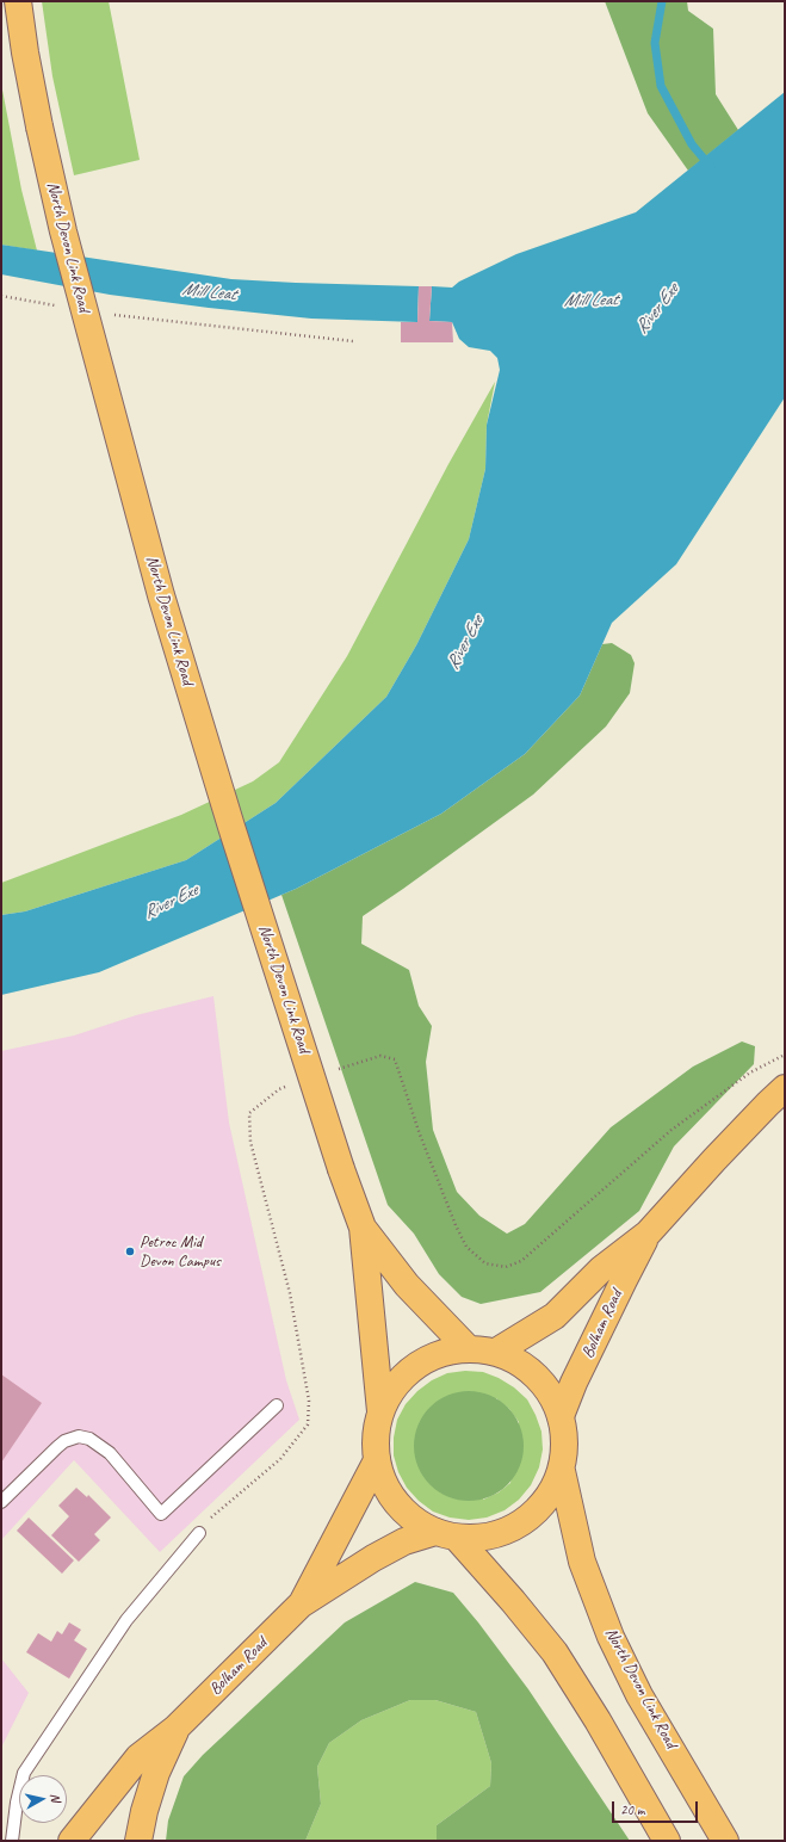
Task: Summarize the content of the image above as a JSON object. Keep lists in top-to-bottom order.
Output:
{
  "streets": {
    "main road": ["North Devon Link Road", "Bolham Road"]
  },
  "water": ["Mill Leat", "River Exe"],
  "places": ["Petroc Mid Devon Campus"],
  "scale_bar": "20 m",
  "north": "right"
}
